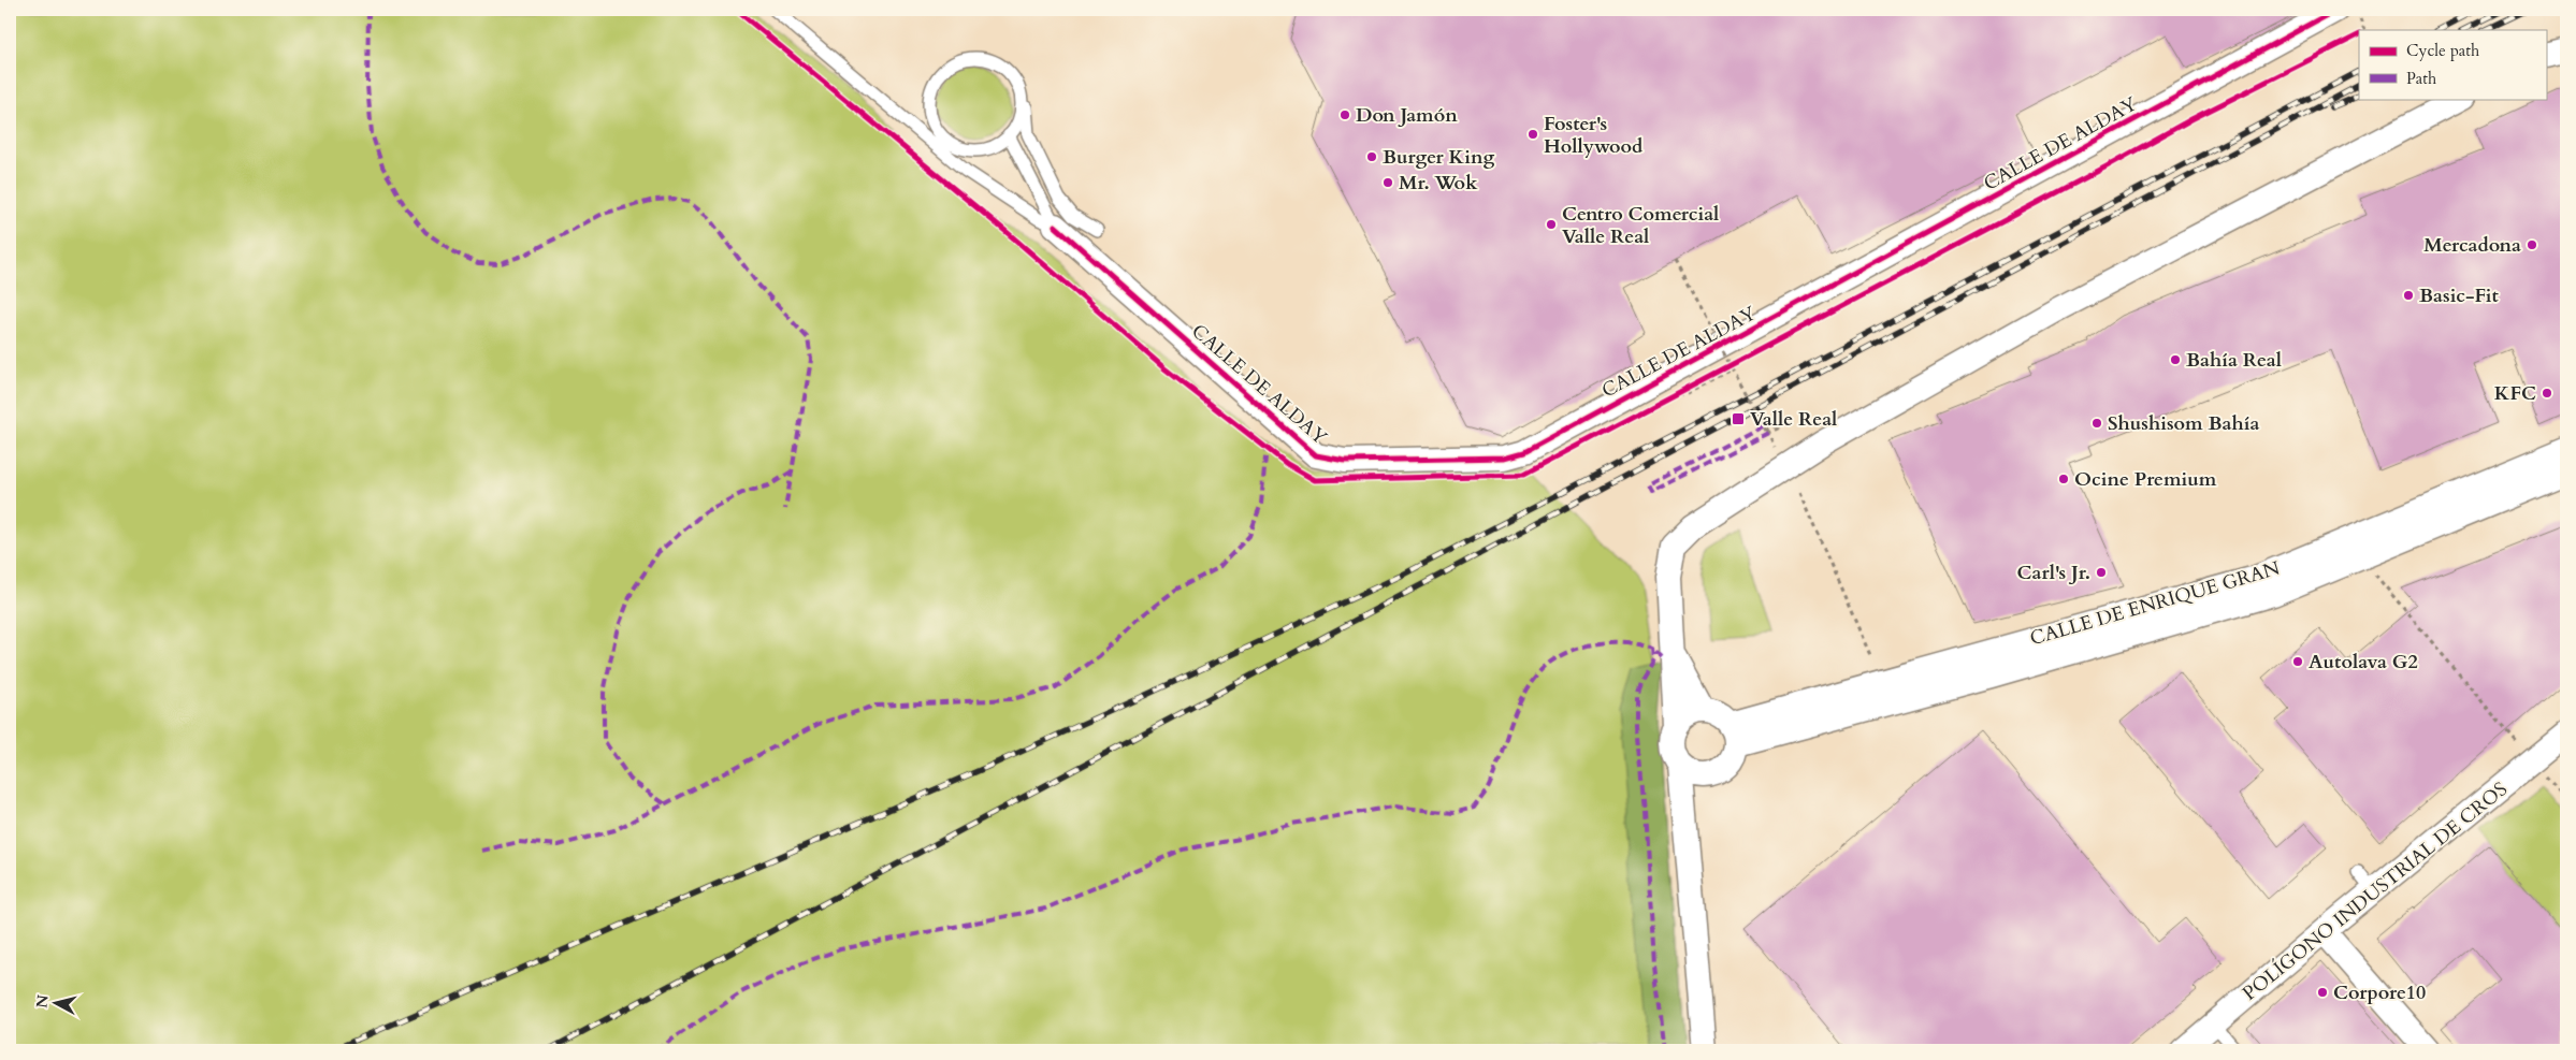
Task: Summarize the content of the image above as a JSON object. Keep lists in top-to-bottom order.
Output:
{
  "streets": {
    "street": ["CALLE DE ALDAY", "CALLE DE ENRIQUE GRAN", "POLÍGONO INDUSTRIAL DE CROS"]
  },
  "places": {
    "other": [
      "Don Jamón",
      "Foster's Hollywood",
      "Burger King",
      "Mr. Wok",
      "Centro Comercial Valle Real",
      "Mercadona",
      "Basic-Fit",
      "Bahía Real",
      "KFC",
      "Shushisom Bahía",
      "Ocine Premium",
      "Carl's Jr.",
      "Autolava G2",
      "Corpore10"
    ],
    "transit": ["Valle Real"]
  },
  "legend": ["Cycle path", "Path"],
  "north": "left"
}
